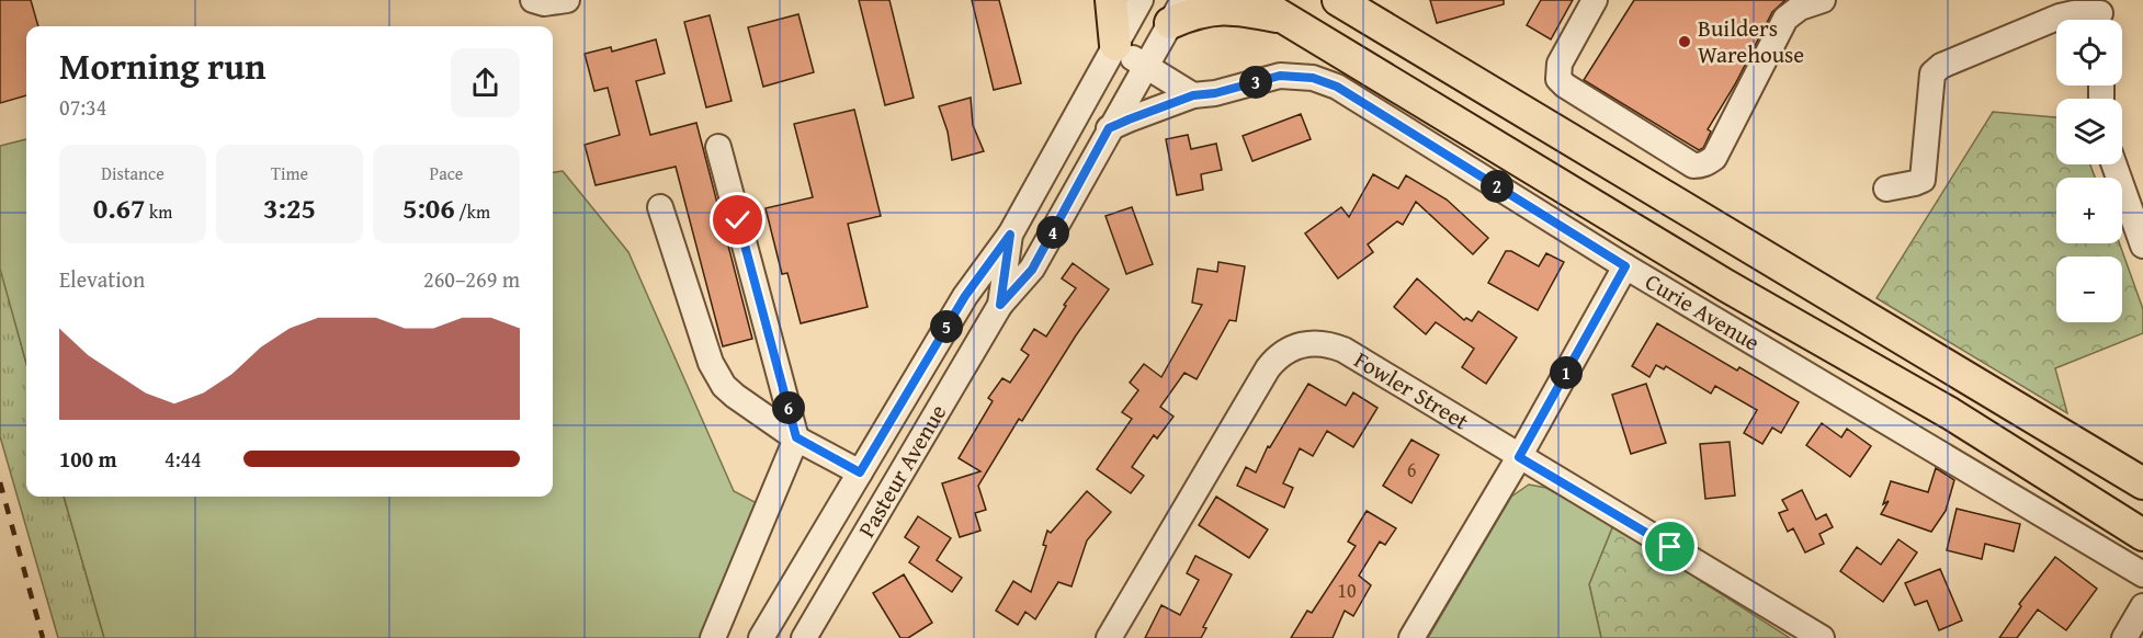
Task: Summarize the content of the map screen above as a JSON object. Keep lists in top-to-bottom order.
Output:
{
  "streets": {
    "main road": ["Curie Avenue"],
    "street": ["Fowler Street", "Pasteur Avenue"]
  },
  "crossings": [
    ["Curie Avenue", "Pasteur Avenue"]
  ],
  "places": ["Builders Warehouse"],
  "house_numbers": ["6", "10"],
  "page": {
    "map_buttons": ["+", "−"],
    "heading": ["Morning run", "07:34"],
    "pins": [
      "3",
      "2",
      "4",
      "5",
      "1",
      "6"
    ],
    "stats": [
      ["Distance", "0.67 km"],
      ["Time", "3:25"],
      ["Pace", "5:06 /km"]
    ],
    "chart": ["Elevation", "260–269 m"],
    "list": [
      {
        "name": "100 m",
        "note": "4:44"
      }
    ]
  }
}
